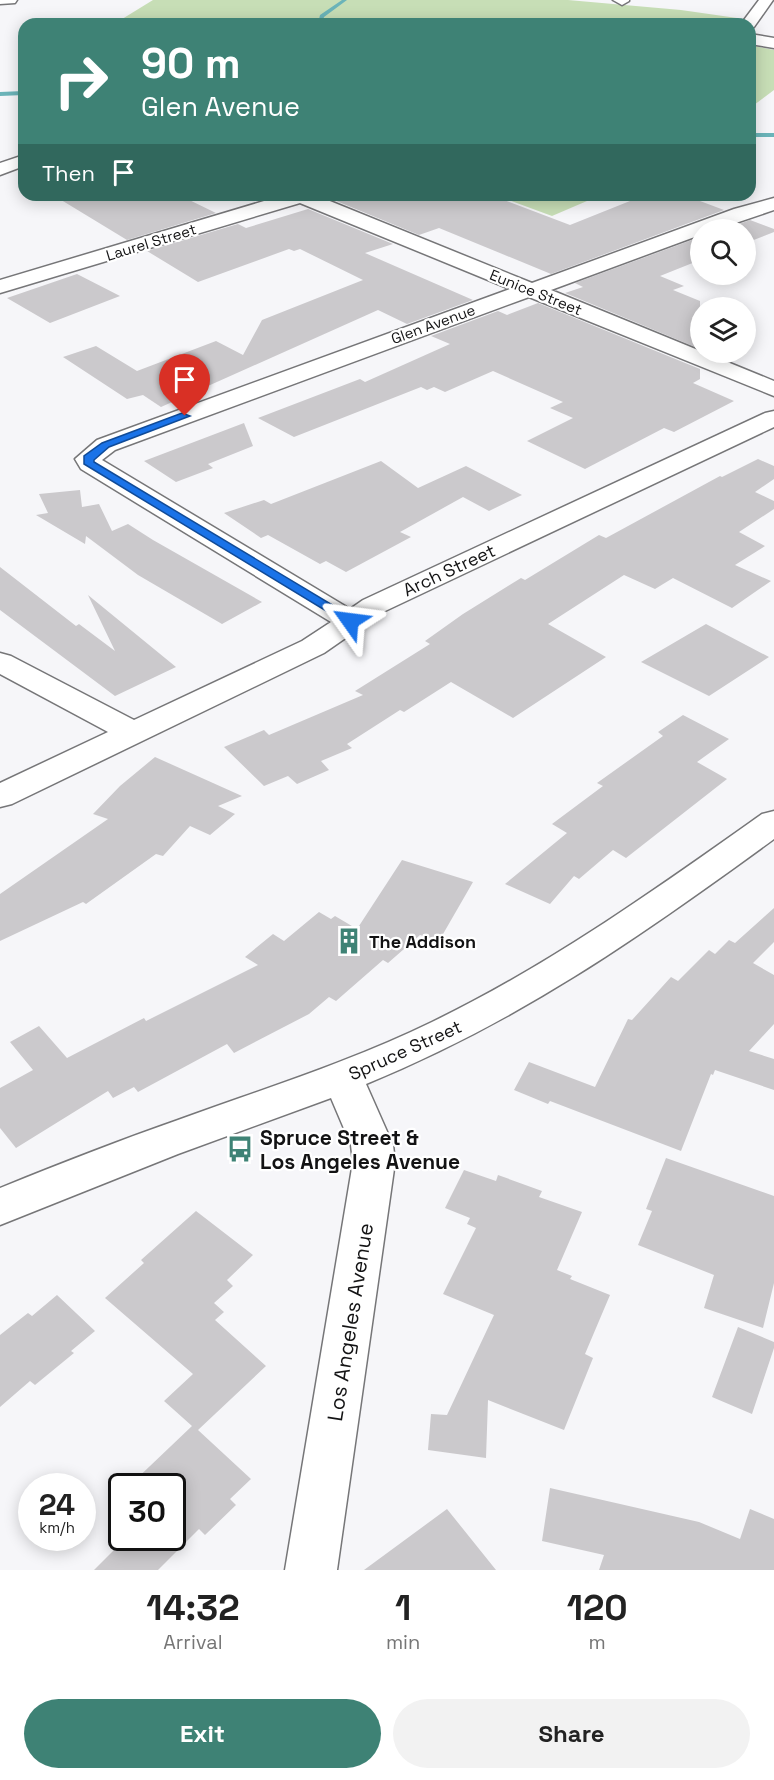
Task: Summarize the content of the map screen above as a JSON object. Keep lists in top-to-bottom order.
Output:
{
  "streets": {
    "street": [
      "Laurel Street",
      "Eunice Street",
      "Glen Avenue",
      "Arch Street",
      "Spruce Street",
      "Los Angeles Avenue"
    ]
  },
  "crossings": [
    ["Eunice Street", "Glen Avenue"],
    ["Glen Avenue", "Arch Street"],
    ["Spruce Street", "Los Angeles Avenue"]
  ],
  "places": {
    "building": ["The Addison"],
    "bus stop": ["Spruce Street & Los Angeles Avenue"]
  },
  "page": {
    "turn": ["90 m", "Glen Avenue"],
    "then": "Then",
    "speed": "24 km/h",
    "limit": "30",
    "eta": [
      "14:32",
      "Arrival",
      "1",
      "min",
      "120",
      "m"
    ],
    "buttons": ["Exit", "Share"]
  }
}
